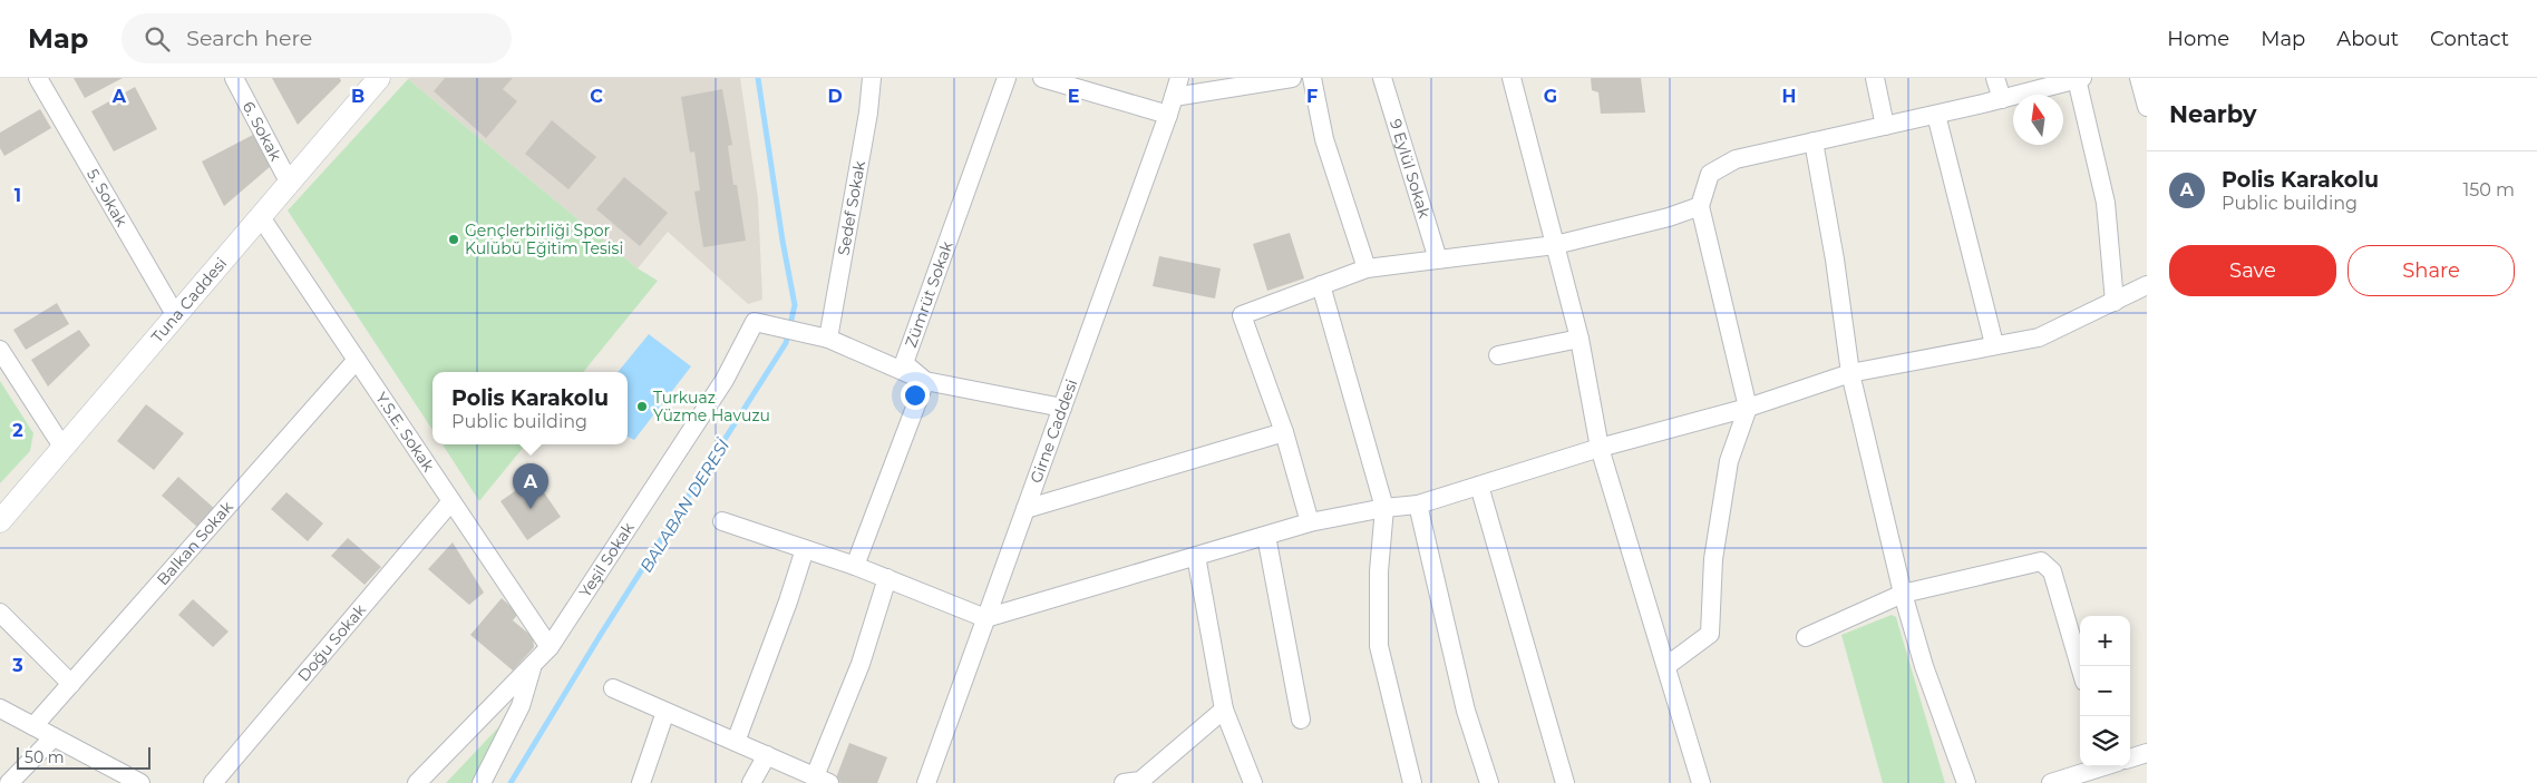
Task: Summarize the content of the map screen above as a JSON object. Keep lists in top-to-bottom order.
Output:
{
  "streets": {
    "street": [
      "6. Sokak",
      "9 Eylül Sokak",
      "5. Sokak",
      "Sedef Sokak",
      "Zümrüt Sokak",
      "Tuna Caddesi",
      "Girne Caddesi",
      "Y.S.E. Sokak",
      "Balkan Sokak",
      "Yeşil Sokak",
      "Doğu Sokak"
    ]
  },
  "crossings": [
    ["6. Sokak", "Tuna Caddesi"],
    ["5. Sokak", "Tuna Caddesi"],
    ["Sedef Sokak", "Yeşil Sokak"],
    ["Tuna Caddesi", "Y.S.E. Sokak"],
    ["Y.S.E. Sokak", "Balkan Sokak"],
    ["Y.S.E. Sokak", "Yeşil Sokak"],
    ["Y.S.E. Sokak", "Doğu Sokak"]
  ],
  "water": ["BALABAN DERESİ"],
  "places": ["Gençlerbirliği Spor Kulübü Eğitim Tesisi", "Turkuaz Yüzme Havuzu"],
  "scale_bar": "50 m",
  "north": "top",
  "page": {
    "header": "Map",
    "search": "Search here",
    "nav": [
      "Home",
      "Map",
      "About",
      "Contact"
    ],
    "heading": "Nearby",
    "list": [
      {
        "mark": "A",
        "name": "Polis Karakolu",
        "note": "Public building",
        "value": "150 m"
      }
    ],
    "buttons": ["Save", "Share"],
    "popup": ["Polis Karakolu", "Public building"],
    "pins": "A",
    "map_buttons": ["+", "−"],
    "scale": "50 m"
  },
  "grid": {
    "columns": [
      "A",
      "B",
      "C",
      "D",
      "E",
      "F",
      "G",
      "H"
    ],
    "rows": ["1", "2", "3"]
  }
}
